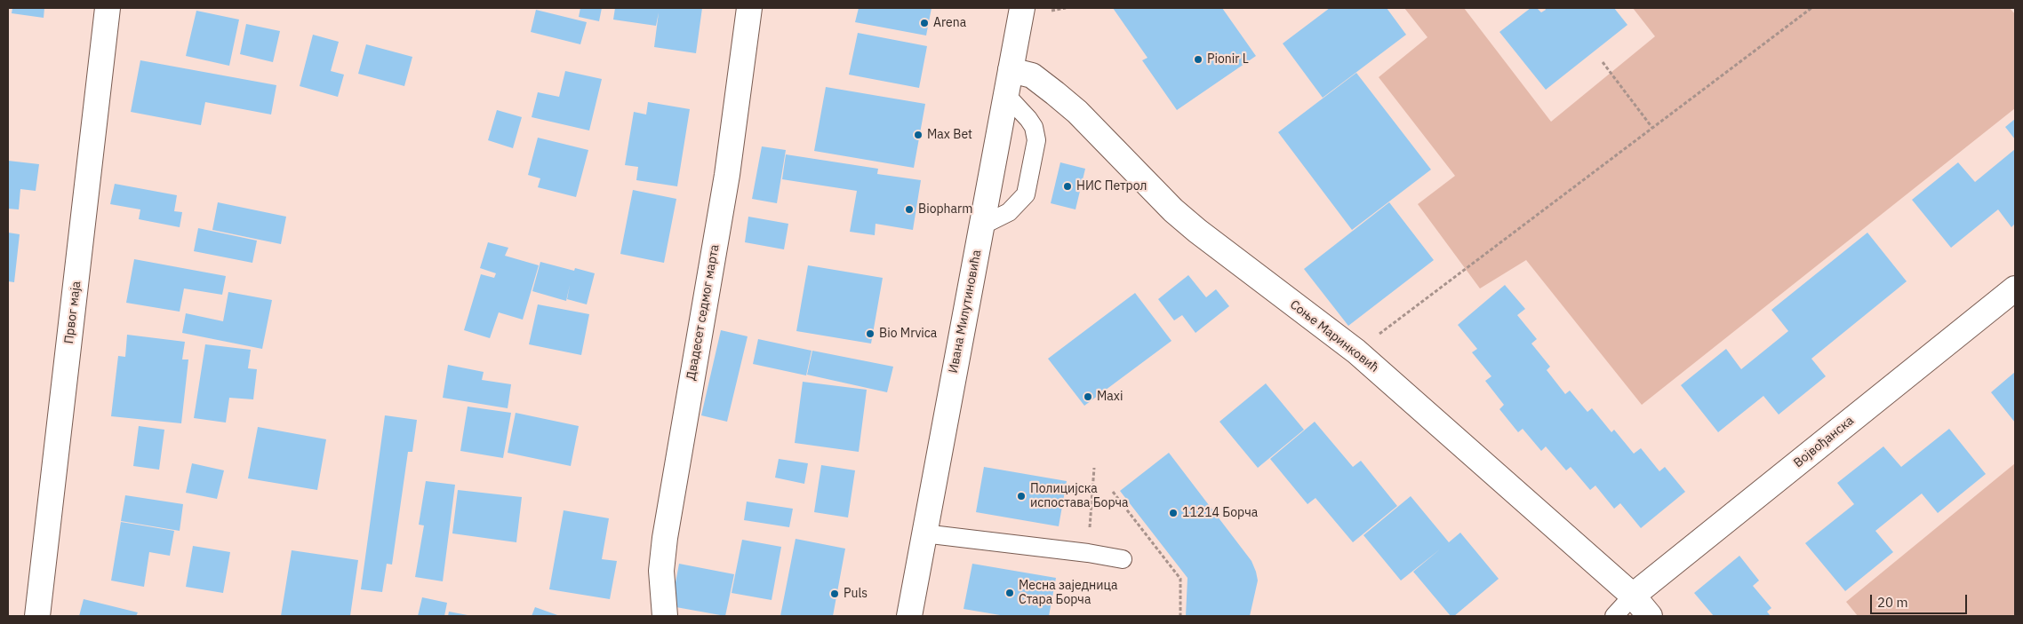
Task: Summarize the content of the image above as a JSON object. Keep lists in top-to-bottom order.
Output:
{
  "streets": {
    "street": [
      "Ивана Милутиновића",
      "Првог маја",
      "Двадесет седмог марта",
      "Соње Маринковић",
      "Војвођанска"
    ]
  },
  "crossings": [
    ["Ивана Милутиновића", "Соње Маринковић"],
    ["Соње Маринковић", "Војвођанска"]
  ],
  "places": [
    "Arena",
    "Pionir L",
    "Max Bet",
    "НИС Петрол",
    "Biopharm",
    "Bio Mrvica",
    "Maxi",
    "Полицијска испостава Борча",
    "11214 Борча",
    "Месна заједница Стара Борча",
    "Puls"
  ],
  "scale_bar": "20 m"
}
